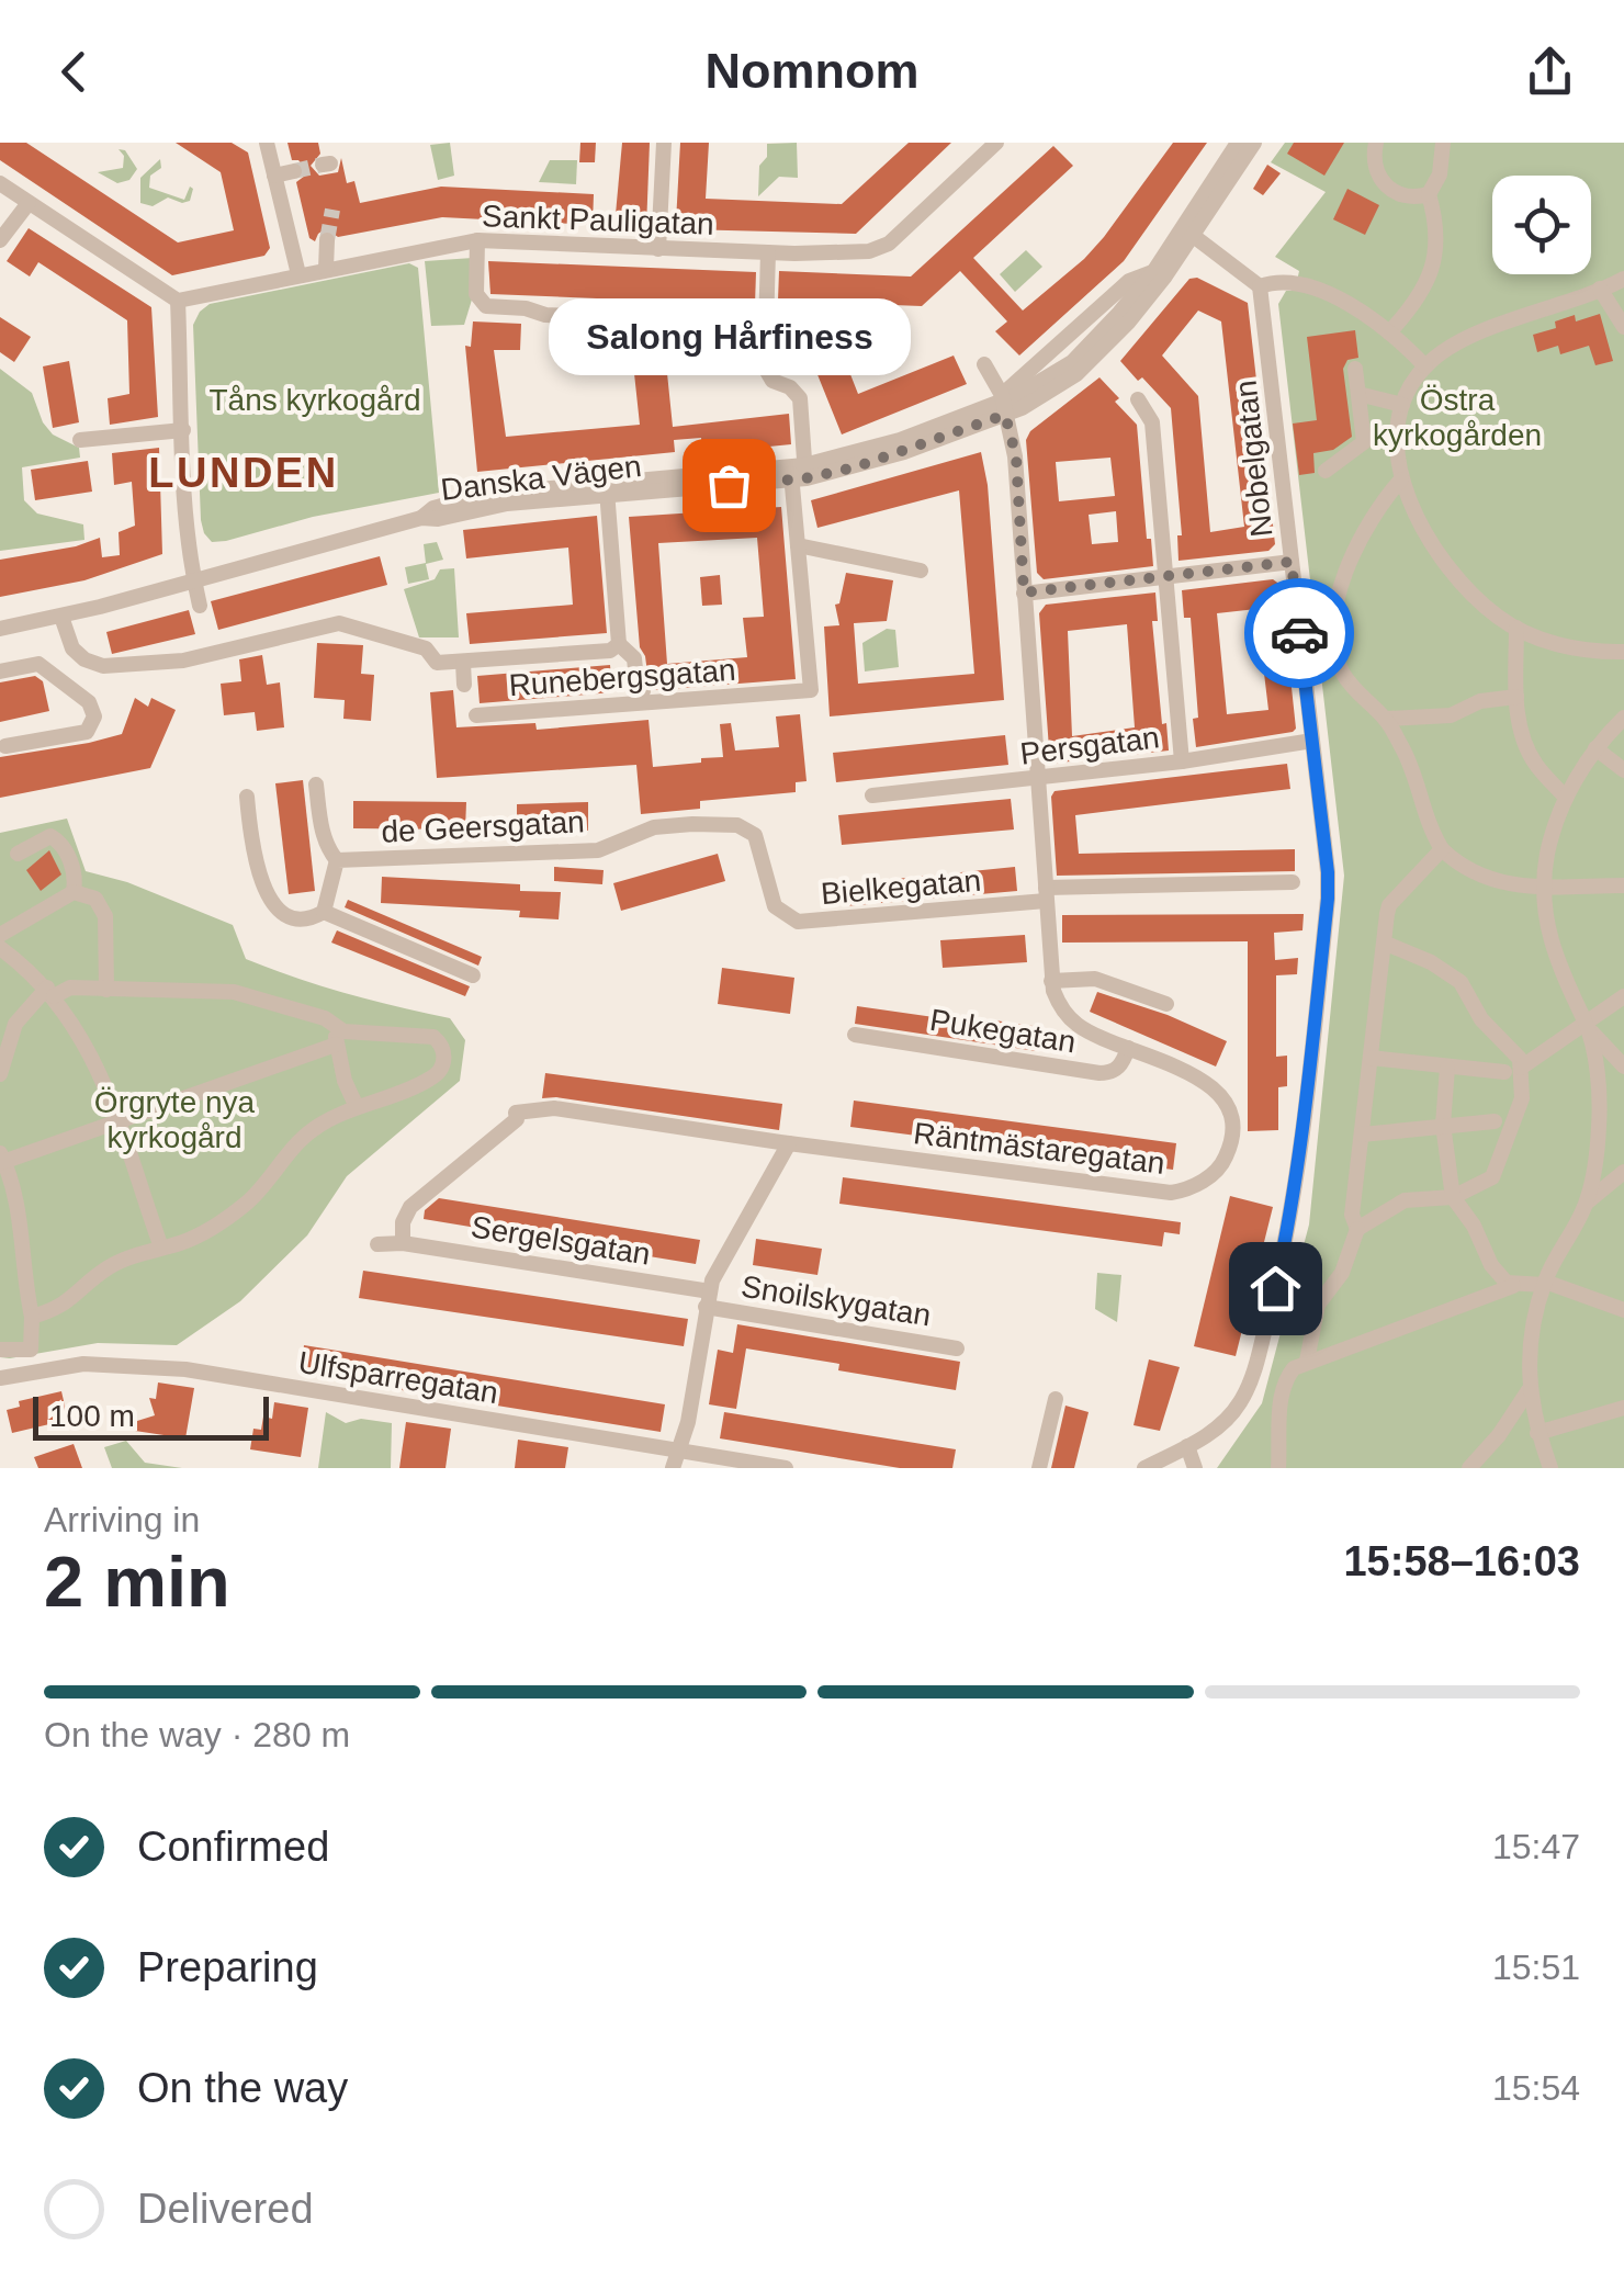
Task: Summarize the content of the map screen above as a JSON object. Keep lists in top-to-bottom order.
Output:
{
  "streets": {
    "street": [
      "Sankt Pauligatan",
      "Nobelgatan",
      "Danska Vägen",
      "Runebergsgatan",
      "Persgatan",
      "de Geersgatan",
      "Bielkegatan",
      "Pukegatan",
      "Räntmästaregatan",
      "Sergelsgatan",
      "Snoilskygatan",
      "Ulfsparregatan"
    ]
  },
  "crossings": [
    ["Nobelgatan", "Persgatan"],
    ["Danska Vägen", "Räntmästaregatan"],
    ["Persgatan", "Räntmästaregatan"],
    ["de Geersgatan", "Bielkegatan"],
    ["Bielkegatan", "Räntmästaregatan"],
    ["Pukegatan", "Räntmästaregatan"],
    ["Räntmästaregatan", "Sergelsgatan"],
    ["Sergelsgatan", "Snoilskygatan"]
  ],
  "districts": ["LUNDEN"],
  "parks": ["Tåns kyrkogård", "Östra kyrkogården", "Örgryte nya kyrkogård"],
  "places": ["Salong Hårfiness"],
  "scale_bar": "100 m",
  "page": {
    "header": "Nomnom",
    "bubble": "Salong Hårfiness",
    "scale": "100 m",
    "heading": ["2 min", "Arriving in", "15:58–16:03"],
    "bar": "On the way · 280 m",
    "list": [
      ["Confirmed", "15:47"],
      ["Preparing", "15:51"],
      ["On the way", "15:54"],
      "Delivered"
    ]
  }
}
